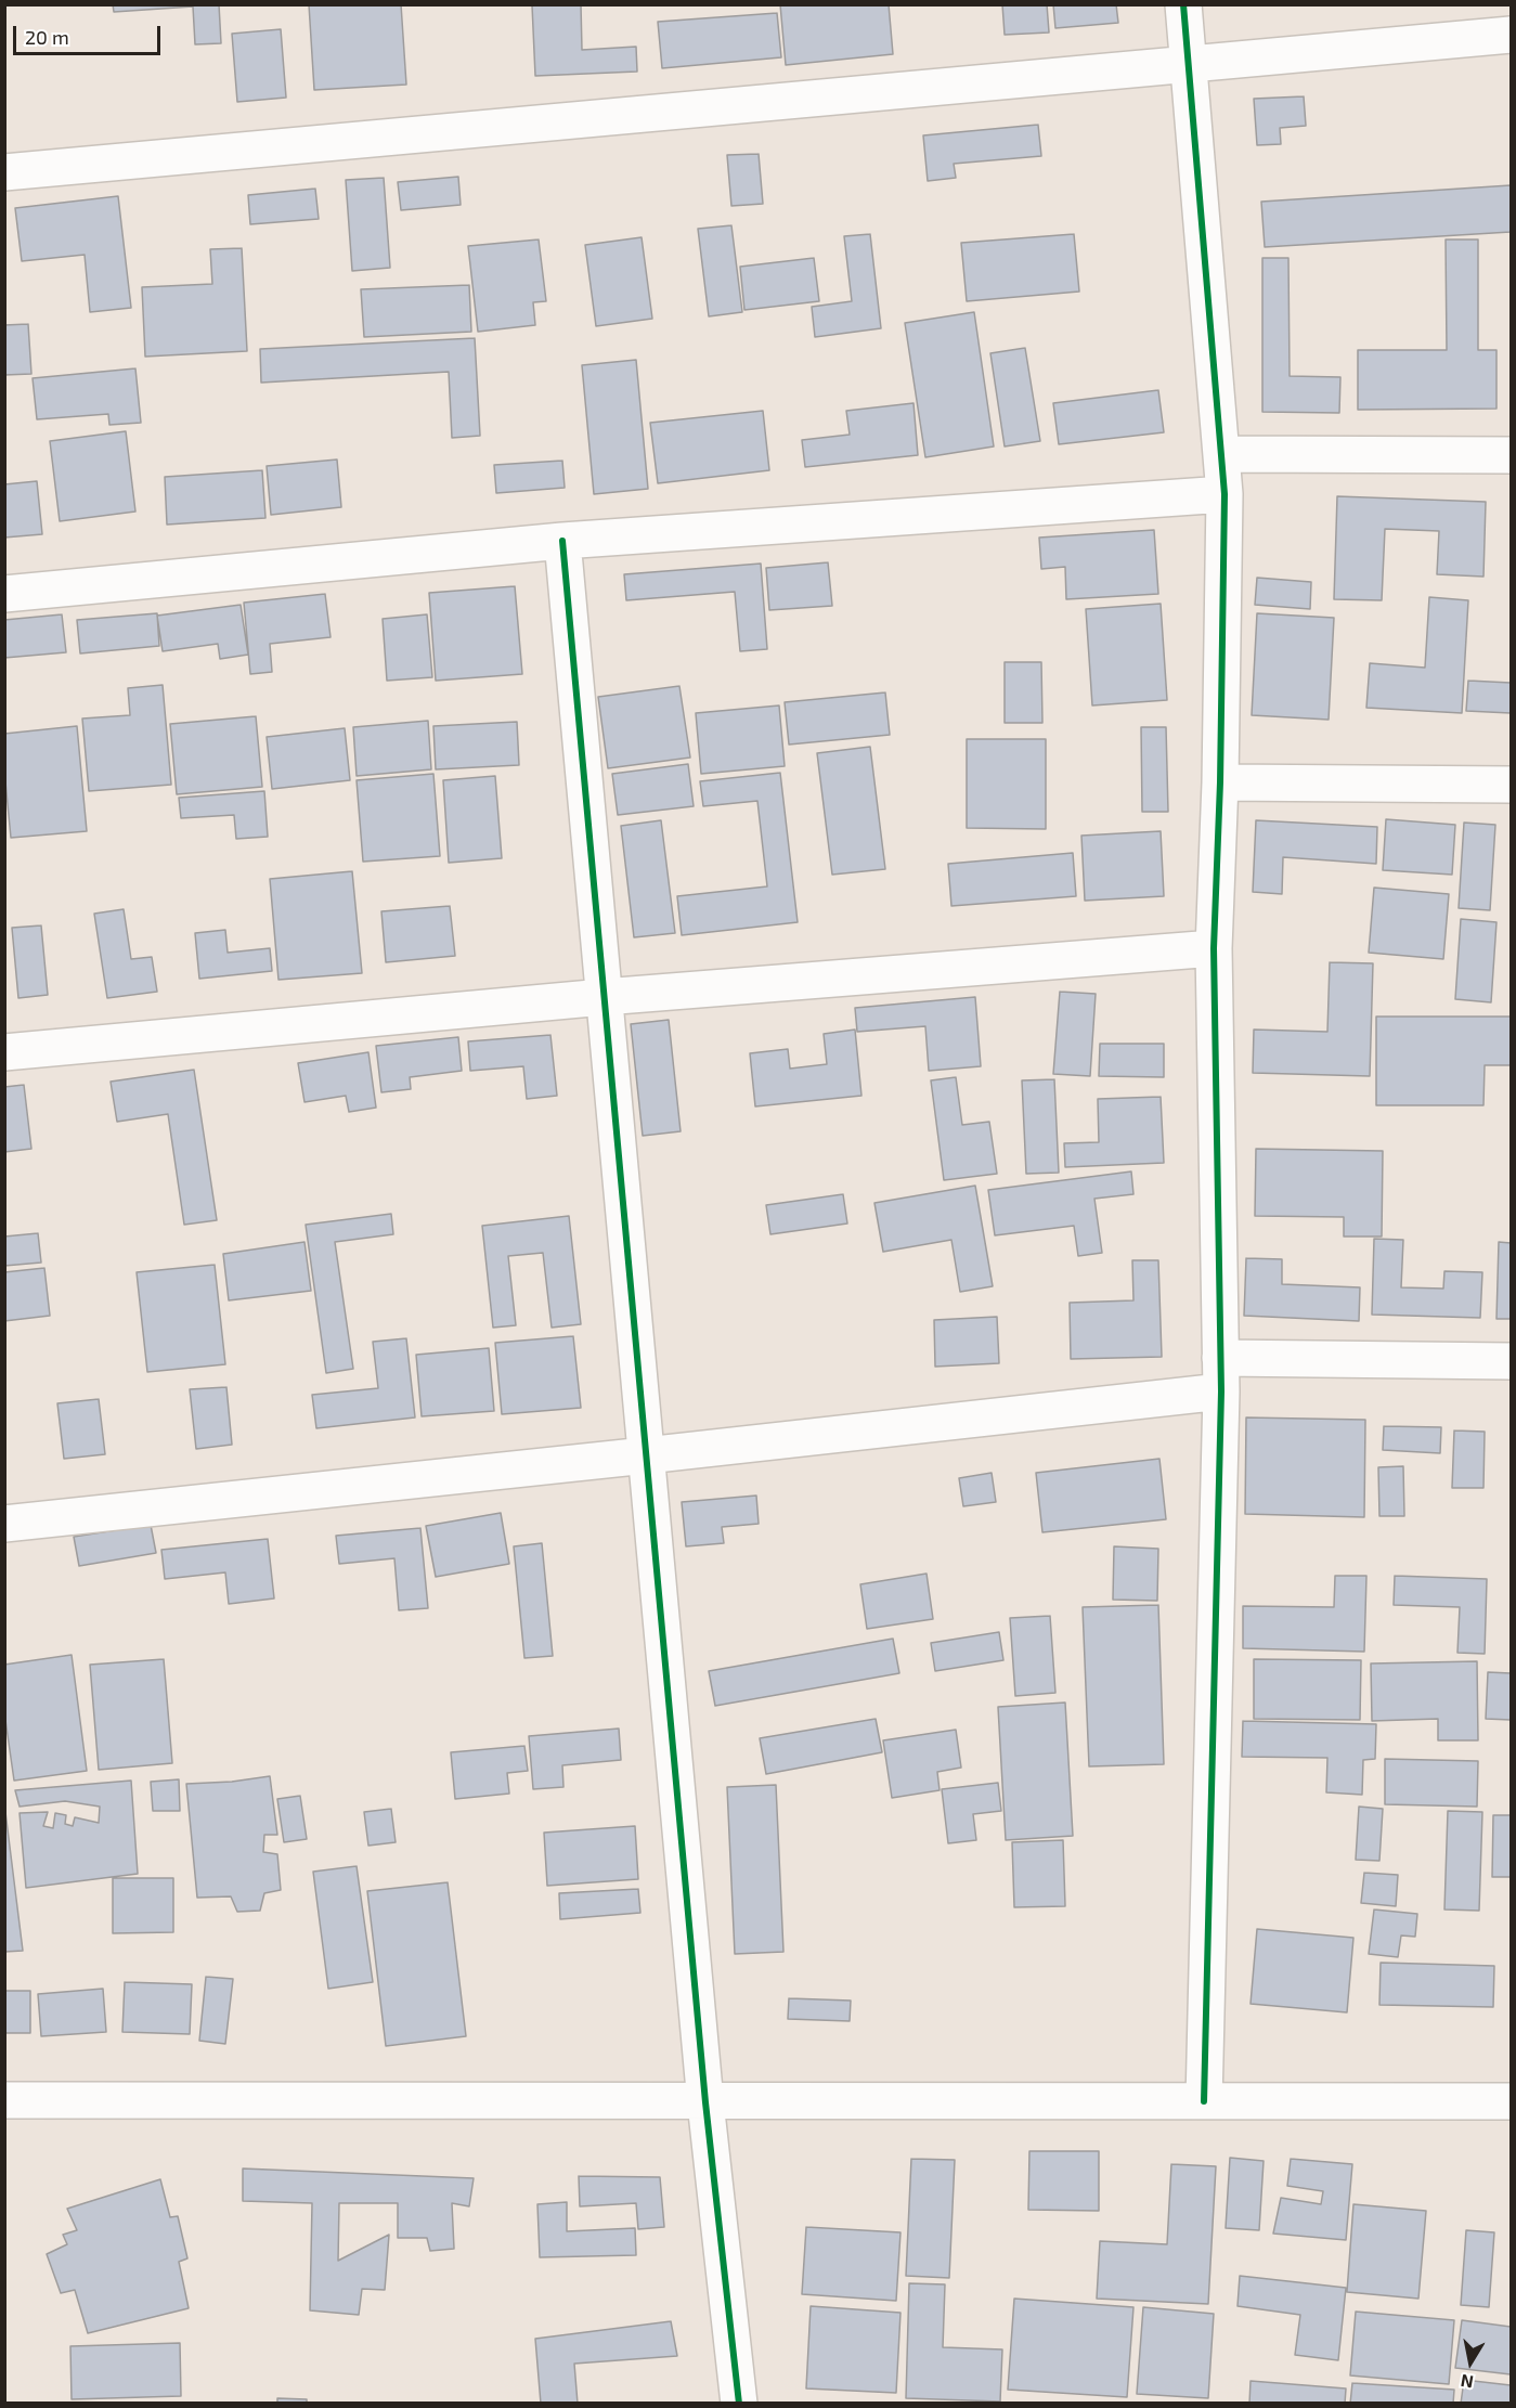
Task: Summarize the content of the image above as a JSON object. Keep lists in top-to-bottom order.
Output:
{
  "scale_bar": "20 m",
  "north": "bottom"
}
